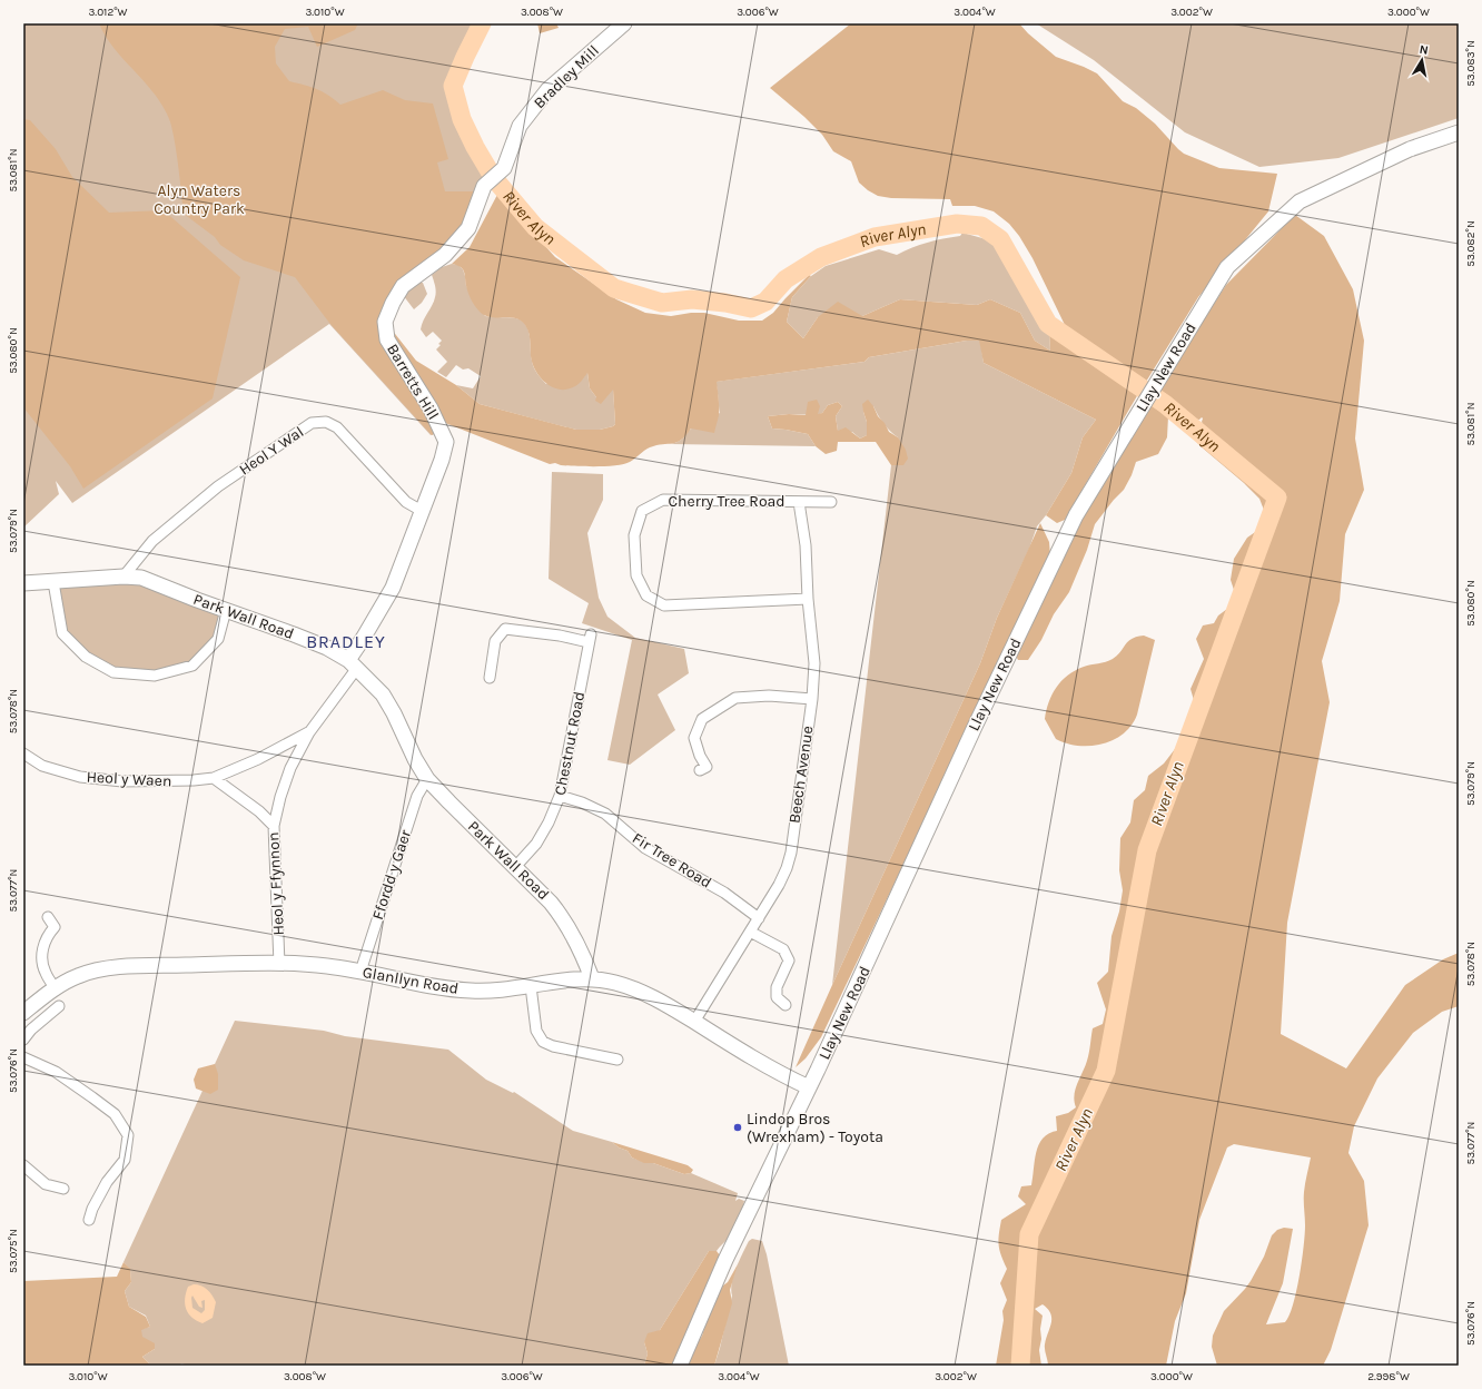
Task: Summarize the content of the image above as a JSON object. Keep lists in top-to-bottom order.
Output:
{
  "streets": {
    "street": [
      "Bradley Mill",
      "Llay New Road",
      "Barretts Hill",
      "Heol Y Wal",
      "Cherry Tree Road",
      "Park Wall Road",
      "Chestnut Road",
      "Beech Avenue",
      "Heol y Waen",
      "Fir Tree Road",
      "Ffordd y Gaer",
      "Heol y Ffynnon",
      "Glanllyn Road"
    ]
  },
  "crossings": [
    ["Bradley Mill", "Barretts Hill"],
    ["Llay New Road", "Glanllyn Road"],
    ["Barretts Hill", "Heol Y Wal"],
    ["Heol Y Wal", "Park Wall Road"],
    ["Cherry Tree Road", "Beech Avenue"],
    ["Park Wall Road", "Chestnut Road"],
    ["Park Wall Road", "Ffordd y Gaer"],
    ["Park Wall Road", "Heol y Ffynnon"],
    ["Park Wall Road", "Glanllyn Road"],
    ["Chestnut Road", "Fir Tree Road"],
    ["Beech Avenue", "Fir Tree Road"],
    ["Beech Avenue", "Glanllyn Road"],
    ["Heol y Waen", "Heol y Ffynnon"],
    ["Ffordd y Gaer", "Glanllyn Road"],
    ["Heol y Ffynnon", "Glanllyn Road"]
  ],
  "districts": ["BRADLEY"],
  "water": ["River Alyn"],
  "parks": ["Alyn Waters Country Park"],
  "places": ["Lindop Bros (Wrexham) - Toyota"],
  "north": "top",
  "coordinates": [
    "3.012°W",
    "3.010°W",
    "3.008°W",
    "3.006°W",
    "3.004°W",
    "3.002°W",
    "3.000°W",
    "53.083°N",
    "53.081°N",
    "53.082°N",
    "53.080°N",
    "53.079°N",
    "53.078°N",
    "53.077°N",
    "53.076°N",
    "53.075°N",
    "2.998°W"
  ]
}
